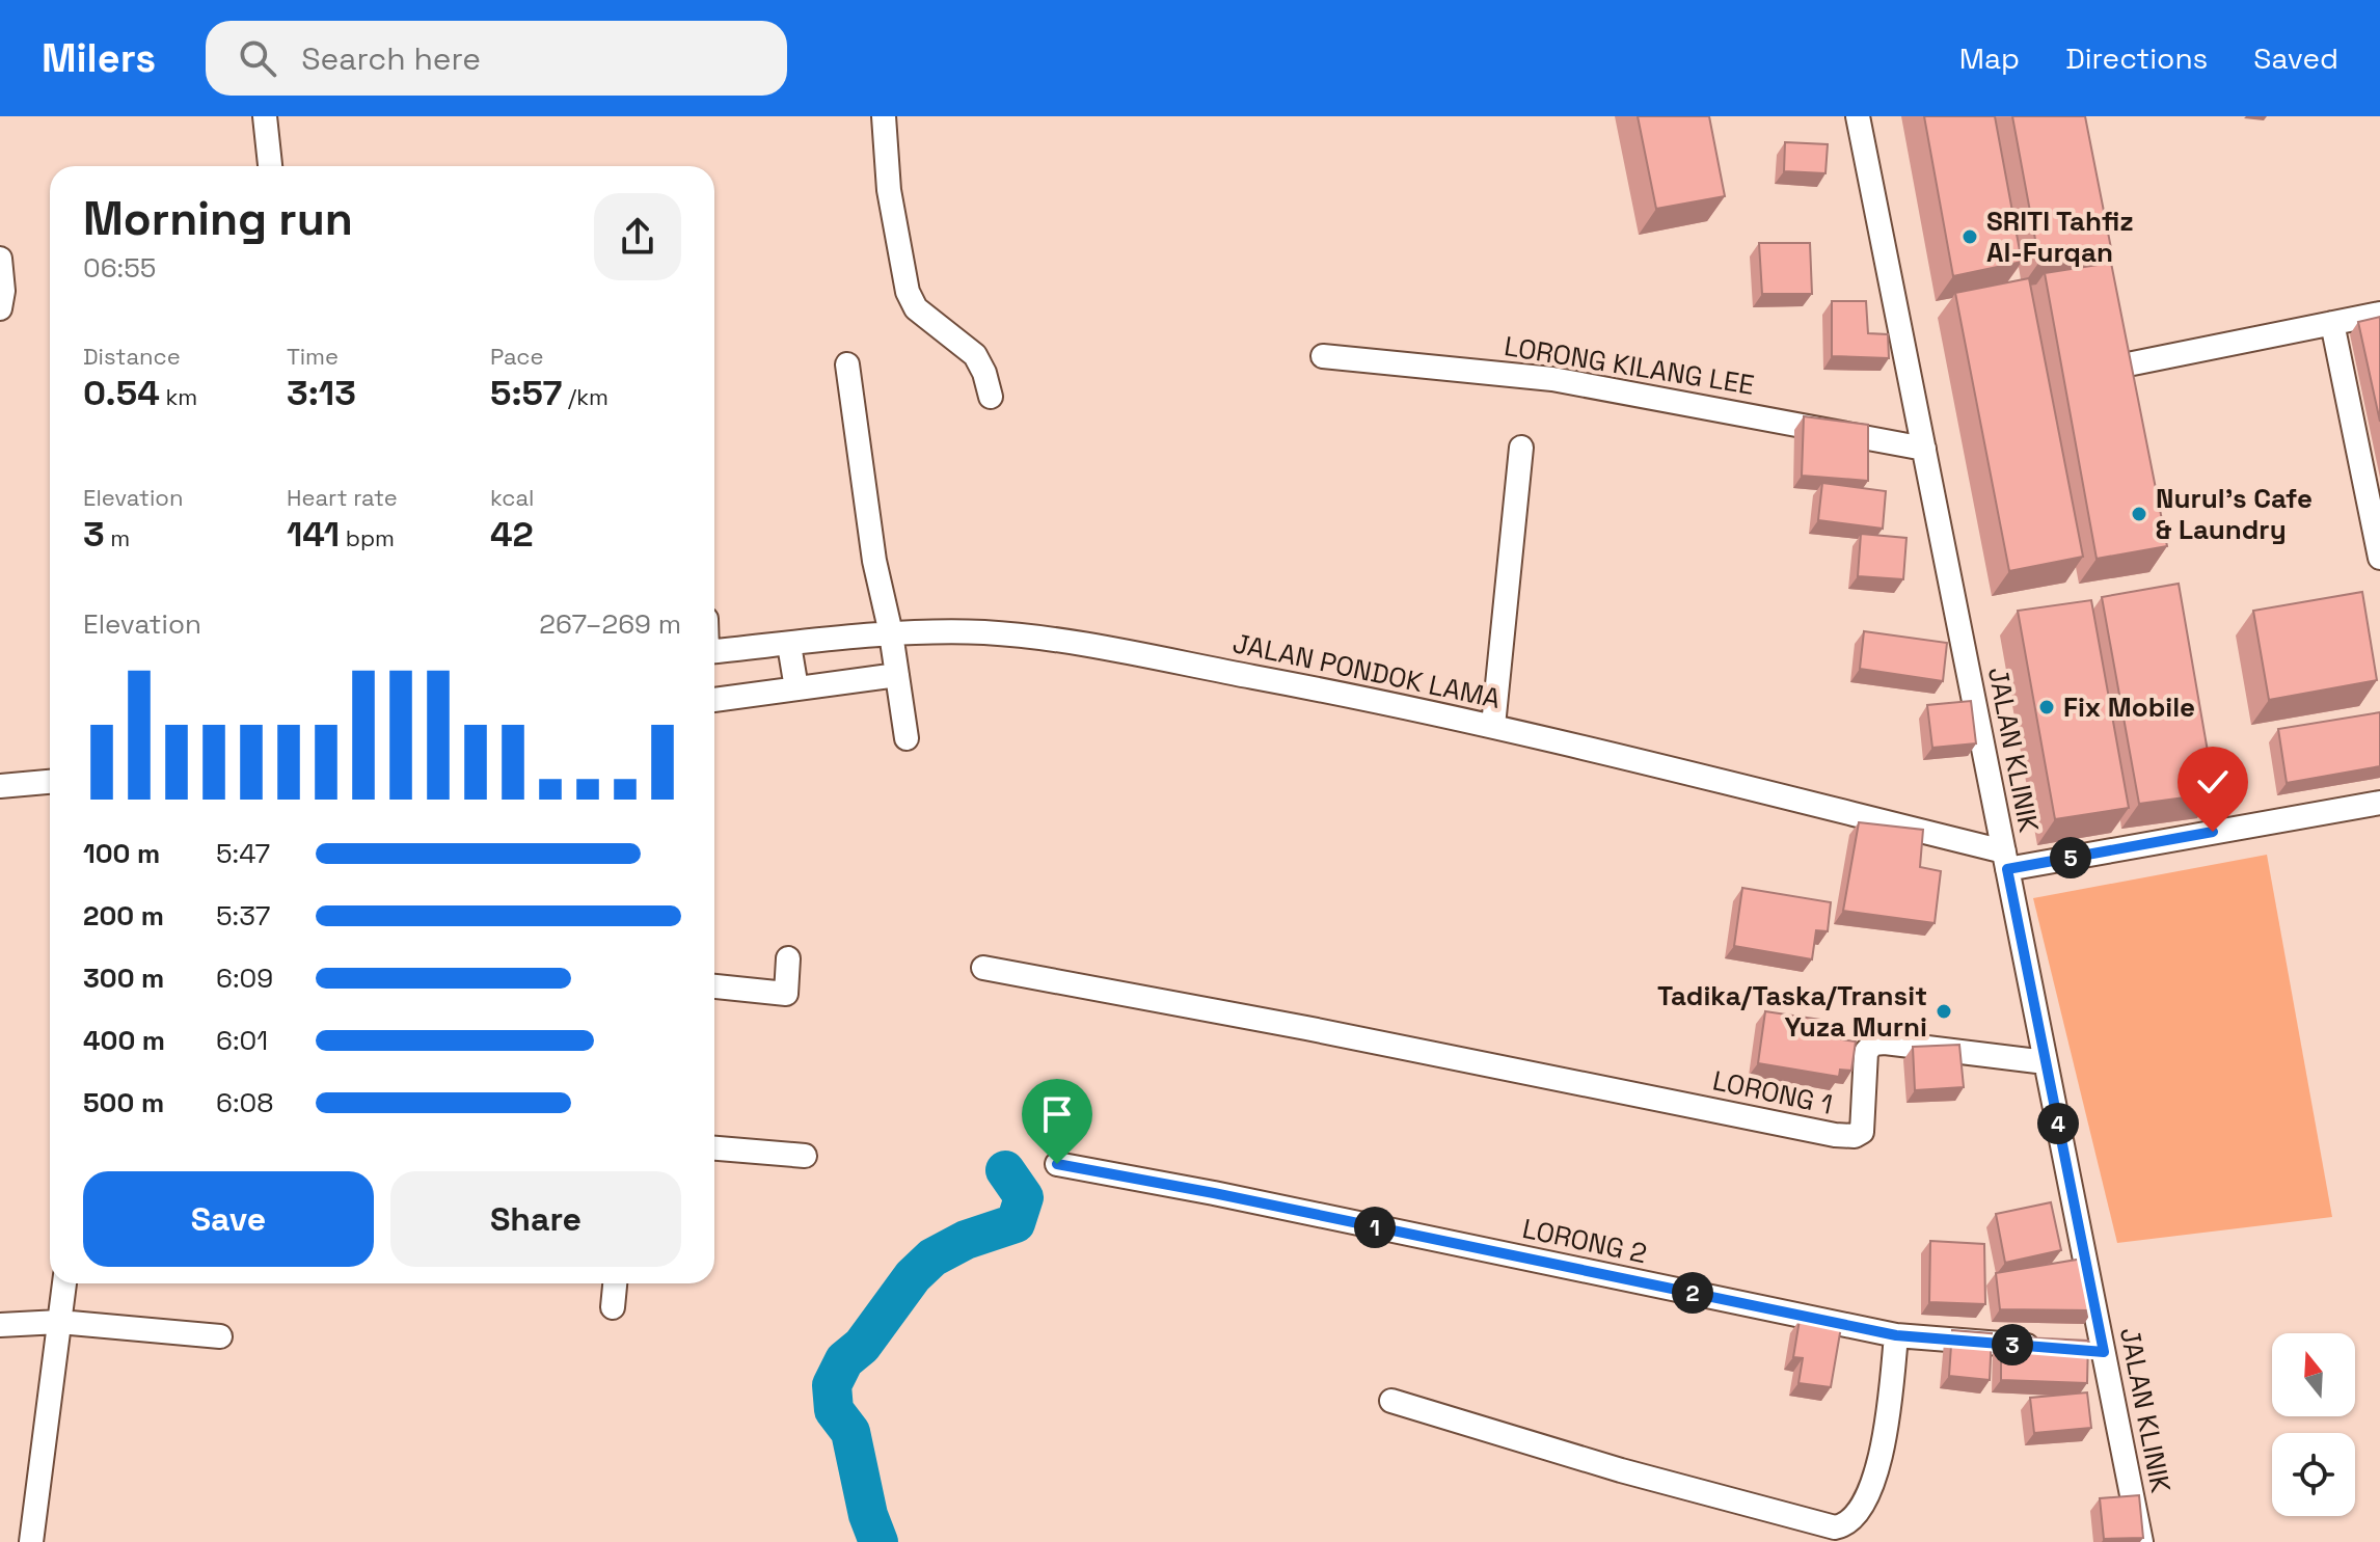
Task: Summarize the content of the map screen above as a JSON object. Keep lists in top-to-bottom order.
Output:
{
  "streets": {
    "street": [
      "LORONG KILANG LEE",
      "JALAN PONDOK LAMA",
      "JALAN KLINIK",
      "LORONG 1",
      "LORONG 2"
    ]
  },
  "crossings": [
    ["LORONG KILANG LEE", "JALAN KLINIK"],
    ["JALAN PONDOK LAMA", "JALAN KLINIK"],
    ["JALAN KLINIK", "LORONG 1"]
  ],
  "places": [
    "SRITI Tahfiz Al-Furqan",
    "Nurul's Cafe & Laundry",
    "Fix Mobile",
    "Tadika/Taska/Transit Yuza Murni"
  ],
  "north": "top",
  "page": {
    "header": "Milers",
    "search": "Search here",
    "nav": ["Map", "Directions", "Saved"],
    "heading": ["Morning run", "06:55"],
    "stats": [
      ["Distance", "0.54 km"],
      ["Time", "3:13"],
      ["Pace", "5:57 /km"],
      ["Elevation", "3 m"],
      ["Heart rate", "141 bpm"],
      ["kcal", "42"]
    ],
    "chart": ["Elevation", "267–269 m"],
    "list": [
      {
        "name": "100 m",
        "note": "5:47"
      },
      {
        "name": "200 m",
        "note": "5:37"
      },
      {
        "name": "300 m",
        "note": "6:09"
      },
      {
        "name": "400 m",
        "note": "6:01"
      },
      {
        "name": "500 m",
        "note": "6:08"
      }
    ],
    "pins": [
      "5",
      "4",
      "1",
      "2",
      "3"
    ],
    "buttons": ["Save", "Share"]
  }
}
